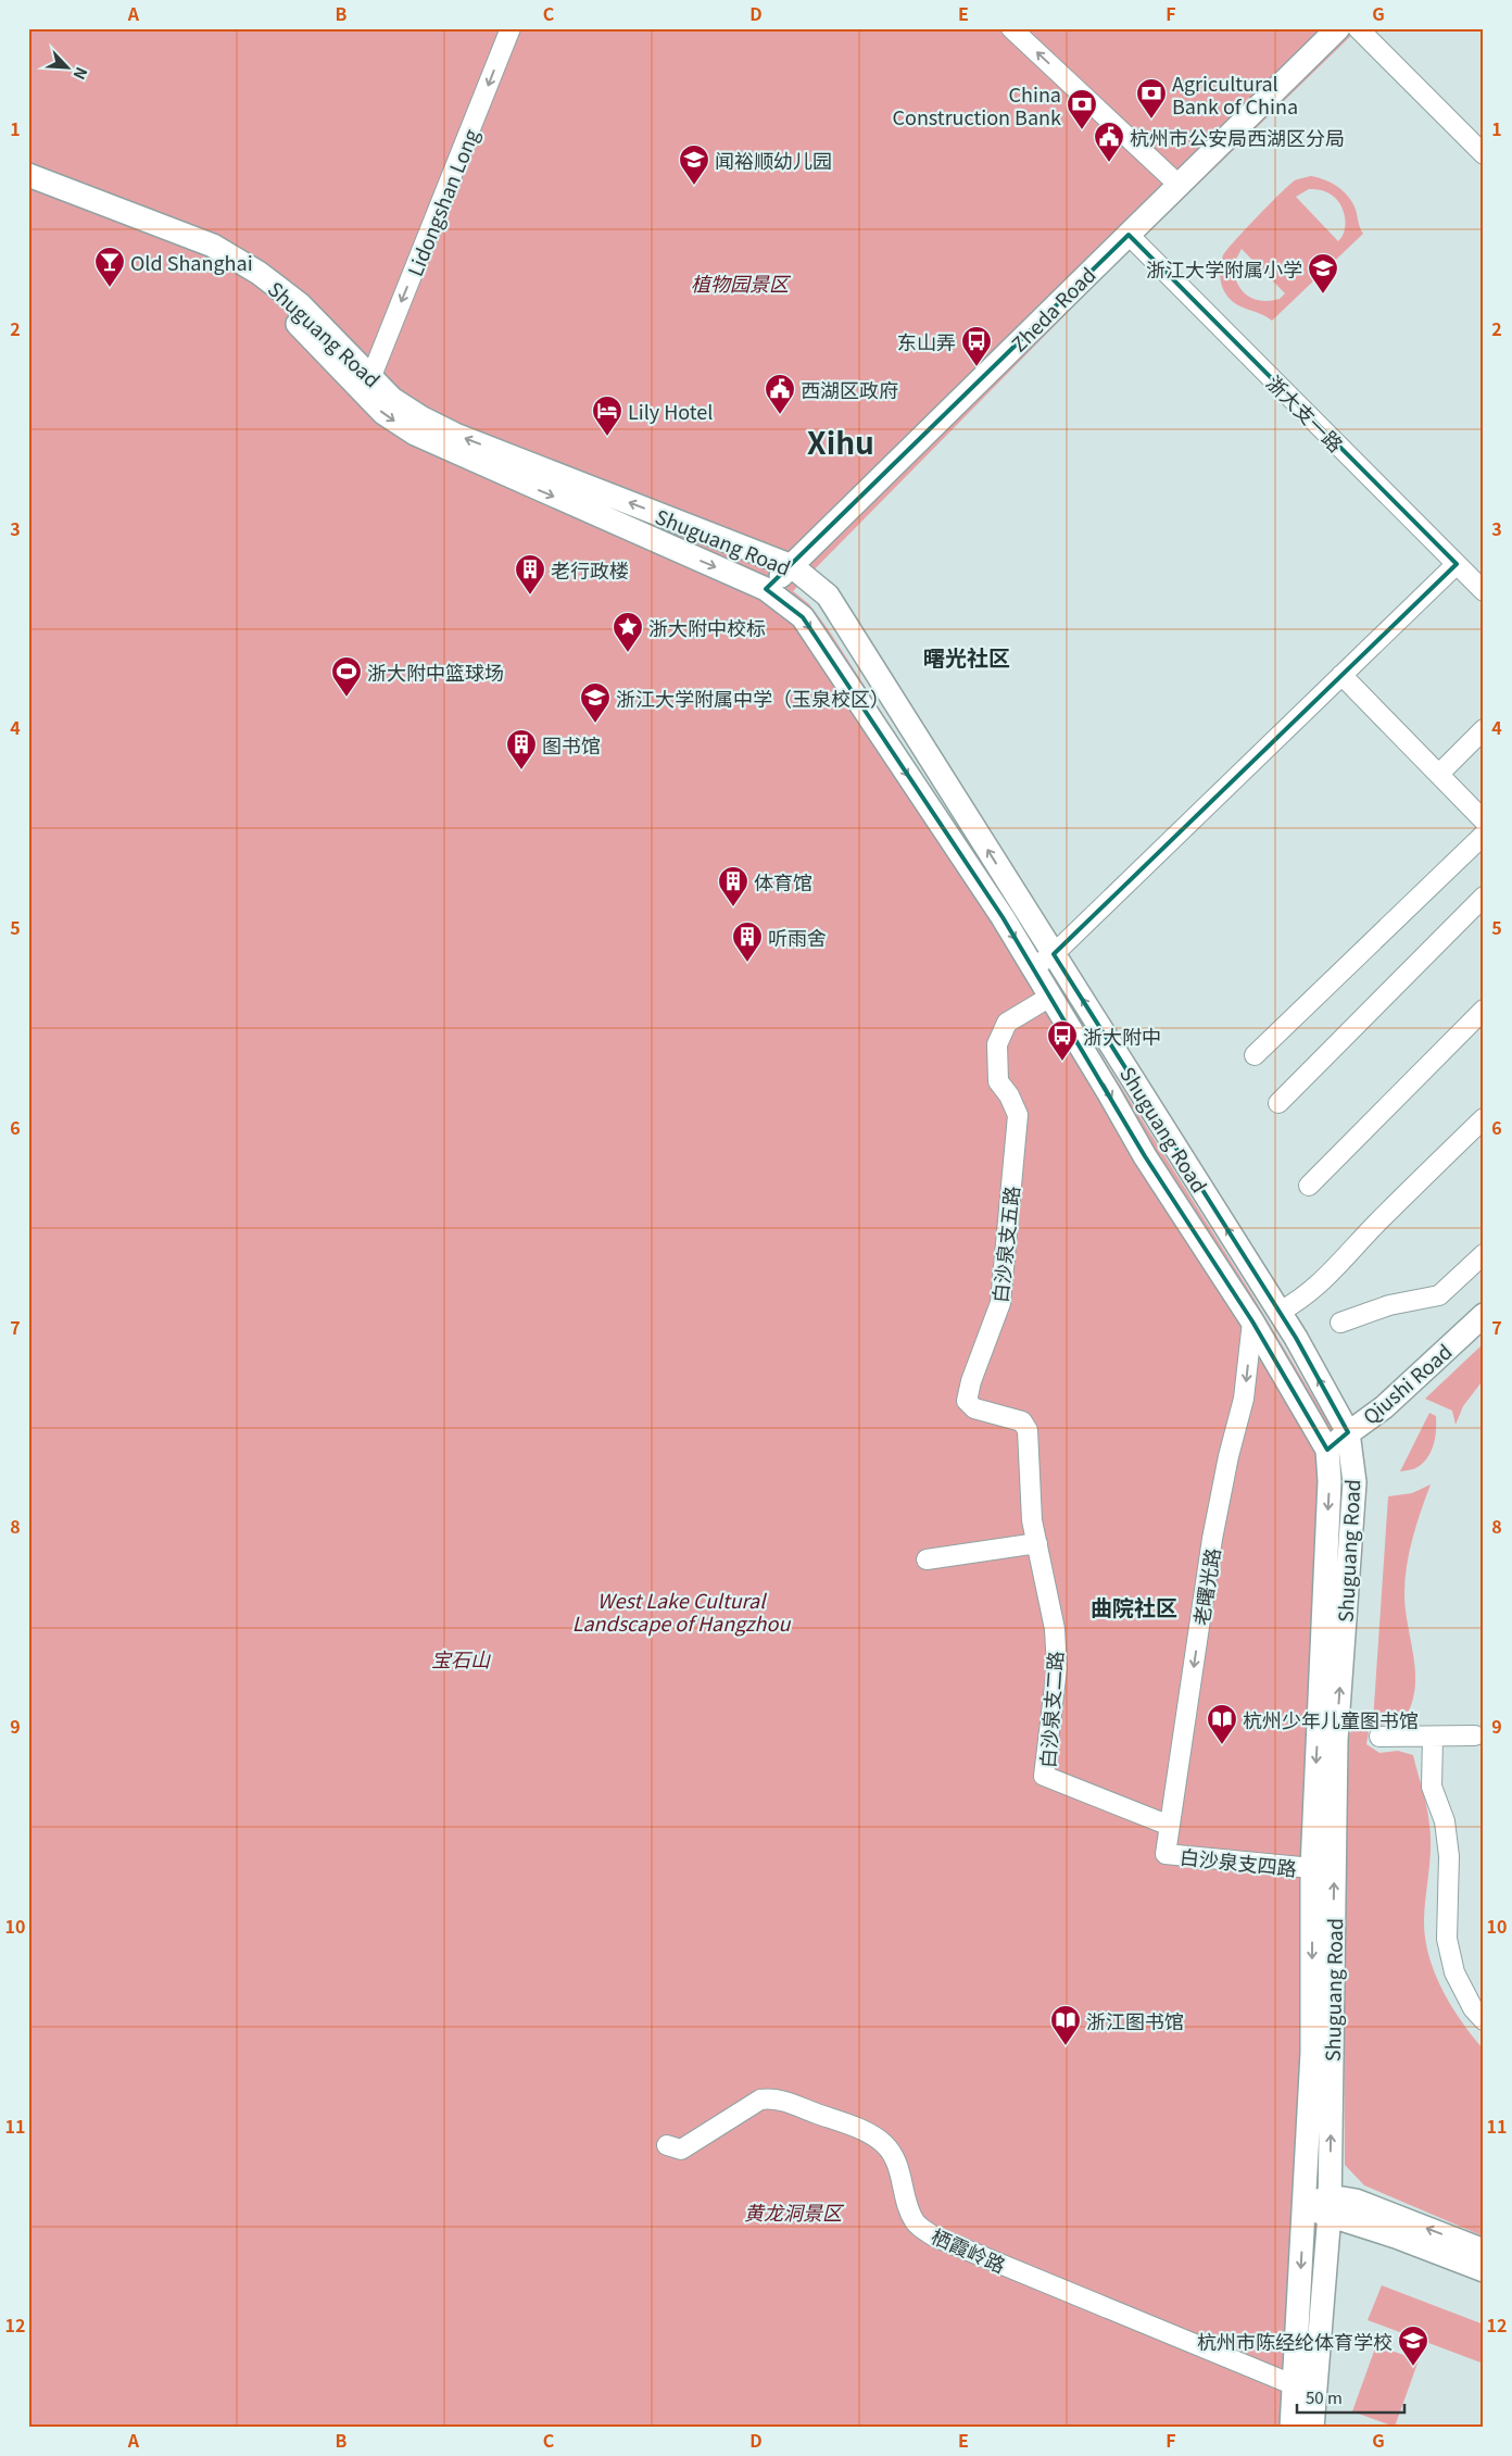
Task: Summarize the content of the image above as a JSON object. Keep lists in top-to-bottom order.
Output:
{
  "streets": {
    "main road": ["Zheda Road", "Shuguang Road", "Qiushi Road"],
    "street": [
      "Lidongshan Long",
      "浙大支一路",
      "白沙泉支五路",
      "老曙光路",
      "白沙泉支二路",
      "白沙泉支四路",
      "栖霞岭路"
    ]
  },
  "crossings": [
    ["Lidongshan Long", "Shuguang Road"],
    ["Zheda Road", "Shuguang Road"],
    ["Zheda Road", "浙大支一路"],
    ["Shuguang Road", "白沙泉支五路"],
    ["Shuguang Road", "Qiushi Road"],
    ["Shuguang Road", "老曙光路"],
    ["Shuguang Road", "白沙泉支四路"],
    ["Shuguang Road", "栖霞岭路"],
    ["白沙泉支五路", "白沙泉支二路"],
    ["老曙光路", "白沙泉支二路"],
    ["老曙光路", "白沙泉支四路"]
  ],
  "one_way": ["Lidongshan Long", "老曙光路"],
  "districts": ["Xihu", "曙光社区", "曲院社区"],
  "parks": [
    "植物园景区",
    "West Lake Cultural Landscape of Hangzhou",
    "宝石山",
    "黄龙洞景区"
  ],
  "places": {
    "bank": ["Agricultural Bank of China", "China Construction Bank"],
    "public building": ["杭州市公安局西湖区分局", "西湖区政府"],
    "school or university": [
      "闻裕顺幼儿园",
      "浙江大学附属小学",
      "浙江大学附属中学（玉泉校区）",
      "杭州市陈经纶体育学校"
    ],
    "bar": ["Old Shanghai"],
    "bus stop": ["东山弄", "浙大附中"],
    "hotel": ["Lily Hotel"],
    "building": [
      "老行政楼",
      "图书馆",
      "体育馆",
      "听雨舍"
    ],
    "place": ["浙大附中校标"],
    "sports": ["浙大附中篮球场"],
    "library": ["杭州少年儿童图书馆", "浙江图书馆"]
  },
  "scale_bar": "50 m",
  "north": "bottom right",
  "grid": {
    "columns": [
      "A",
      "B",
      "C",
      "D",
      "E",
      "F",
      "G"
    ],
    "rows": [
      "1",
      "2",
      "3",
      "4",
      "5",
      "6",
      "7",
      "8",
      "9",
      "10",
      "11",
      "12"
    ]
  }
}
